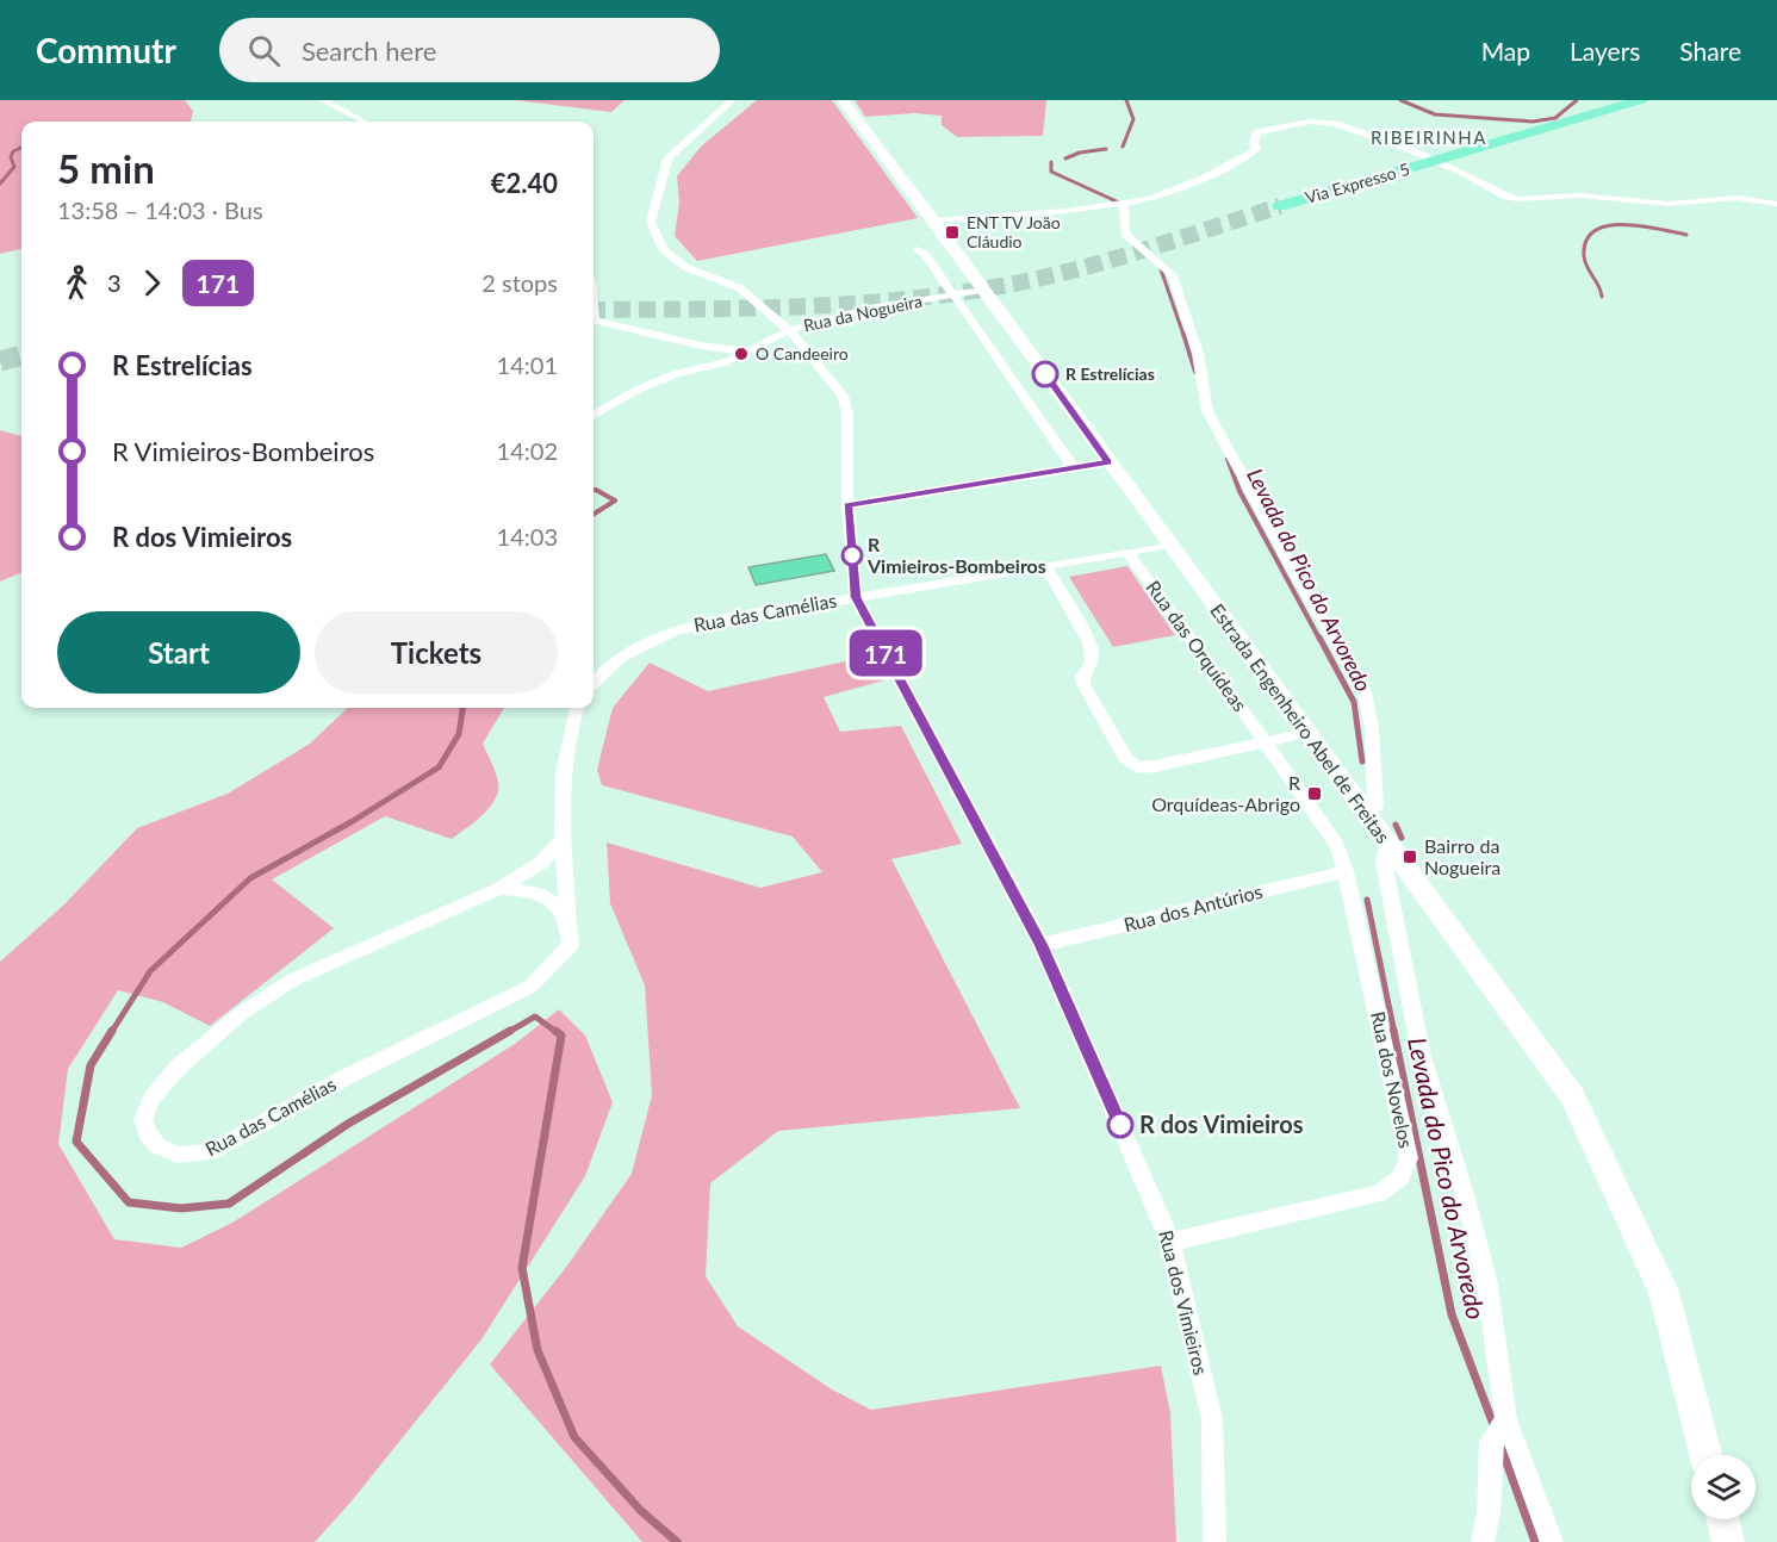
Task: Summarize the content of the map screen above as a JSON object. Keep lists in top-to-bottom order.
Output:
{
  "streets": {
    "main road": ["Via Expresso 5", "Estrada Engenheiro Abel de Freitas"],
    "street": [
      "Rua da Nogueira",
      "Rua das Camélias",
      "Rua das Orquídeas",
      "Rua dos Antúrios",
      "Rua dos Novelos",
      "Rua dos Vimieiros"
    ]
  },
  "crossings": [
    ["Rua da Nogueira", "Estrada Engenheiro Abel de Freitas"],
    ["Rua da Nogueira", "Rua dos Vimieiros"],
    ["Rua das Camélias", "Rua das Orquídeas"],
    ["Rua das Camélias", "Estrada Engenheiro Abel de Freitas"],
    ["Rua das Camélias", "Rua dos Vimieiros"],
    ["Rua das Orquídeas", "Rua dos Antúrios"],
    ["Rua das Orquídeas", "Rua dos Novelos"],
    ["Rua dos Antúrios", "Rua dos Novelos"],
    ["Rua dos Antúrios", "Rua dos Vimieiros"],
    ["Rua dos Novelos", "Rua dos Vimieiros"]
  ],
  "districts": ["RIBEIRINHA"],
  "water": ["Levada do Pico do Arvoredo"],
  "places": {
    "transit": ["ENT TV João Cláudio", "R Orquídeas-Abrigo", "Bairro da Nogueira"],
    "other": [
      "O Candeeiro",
      "R Estrelícias",
      "R Vimieiros-Bombeiros",
      "R dos Vimieiros"
    ]
  },
  "lines": ["bus line 171"],
  "page": {
    "header": "Commutr",
    "search": "Search here",
    "nav": ["Map", "Layers", "Share"],
    "on_map": "171",
    "heading": ["5 min", "13:58 – 14:03 · Bus", "€2.40"],
    "legs": ["3", "171", "2 stops"],
    "list": [
      {
        "name": "R Estrelícias",
        "value": "14:01"
      },
      {
        "name": "R Vimieiros-Bombeiros",
        "value": "14:02"
      },
      {
        "name": "R dos Vimieiros",
        "value": "14:03"
      }
    ],
    "buttons": ["Start", "Tickets"]
  }
}
